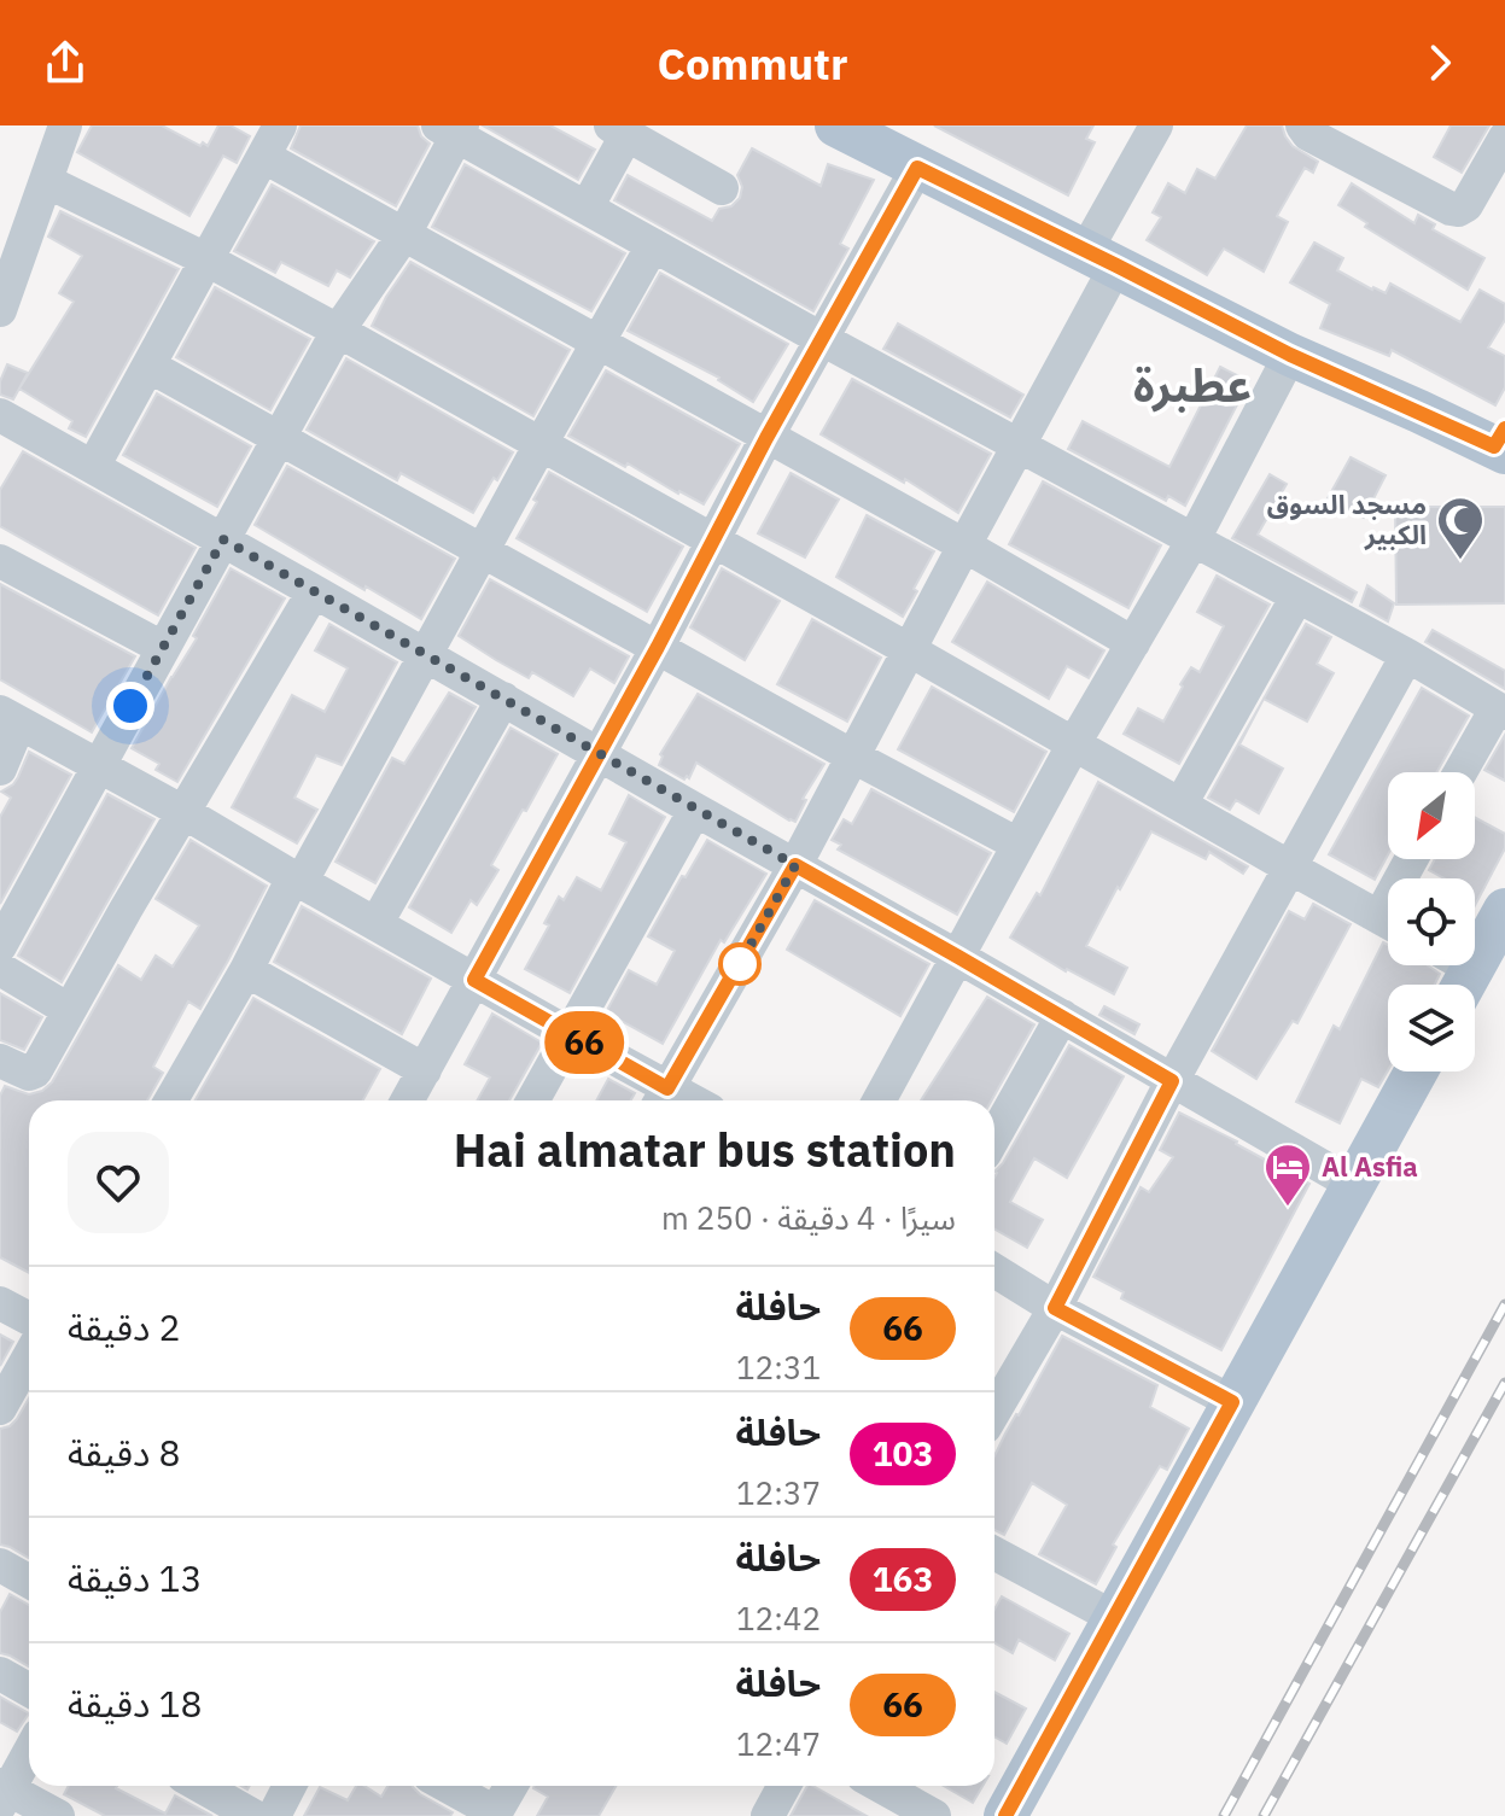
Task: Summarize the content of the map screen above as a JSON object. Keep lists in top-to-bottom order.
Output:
{
  "districts": ["عطبرة"],
  "places": {
    "mosque": ["مسجد السوق الكبير"],
    "hotel": ["Al Asfia"]
  },
  "lines": ["bus line 66"],
  "north": "bottom left",
  "page": {
    "header": "Commutr",
    "on_map": "66",
    "heading": ["Hai almatar bus station", "سيرًا · 4 دقيقة · 250 m"],
    "list": [
      {
        "mark": "66",
        "name": "حافلة",
        "note": "12:31",
        "value": "2 دقيقة"
      },
      {
        "mark": "103",
        "name": "حافلة",
        "note": "12:37",
        "value": "8 دقيقة"
      },
      {
        "mark": "163",
        "name": "حافلة",
        "note": "12:42",
        "value": "13 دقيقة"
      },
      {
        "mark": "66",
        "name": "حافلة",
        "note": "12:47",
        "value": "18 دقيقة"
      }
    ]
  }
}
